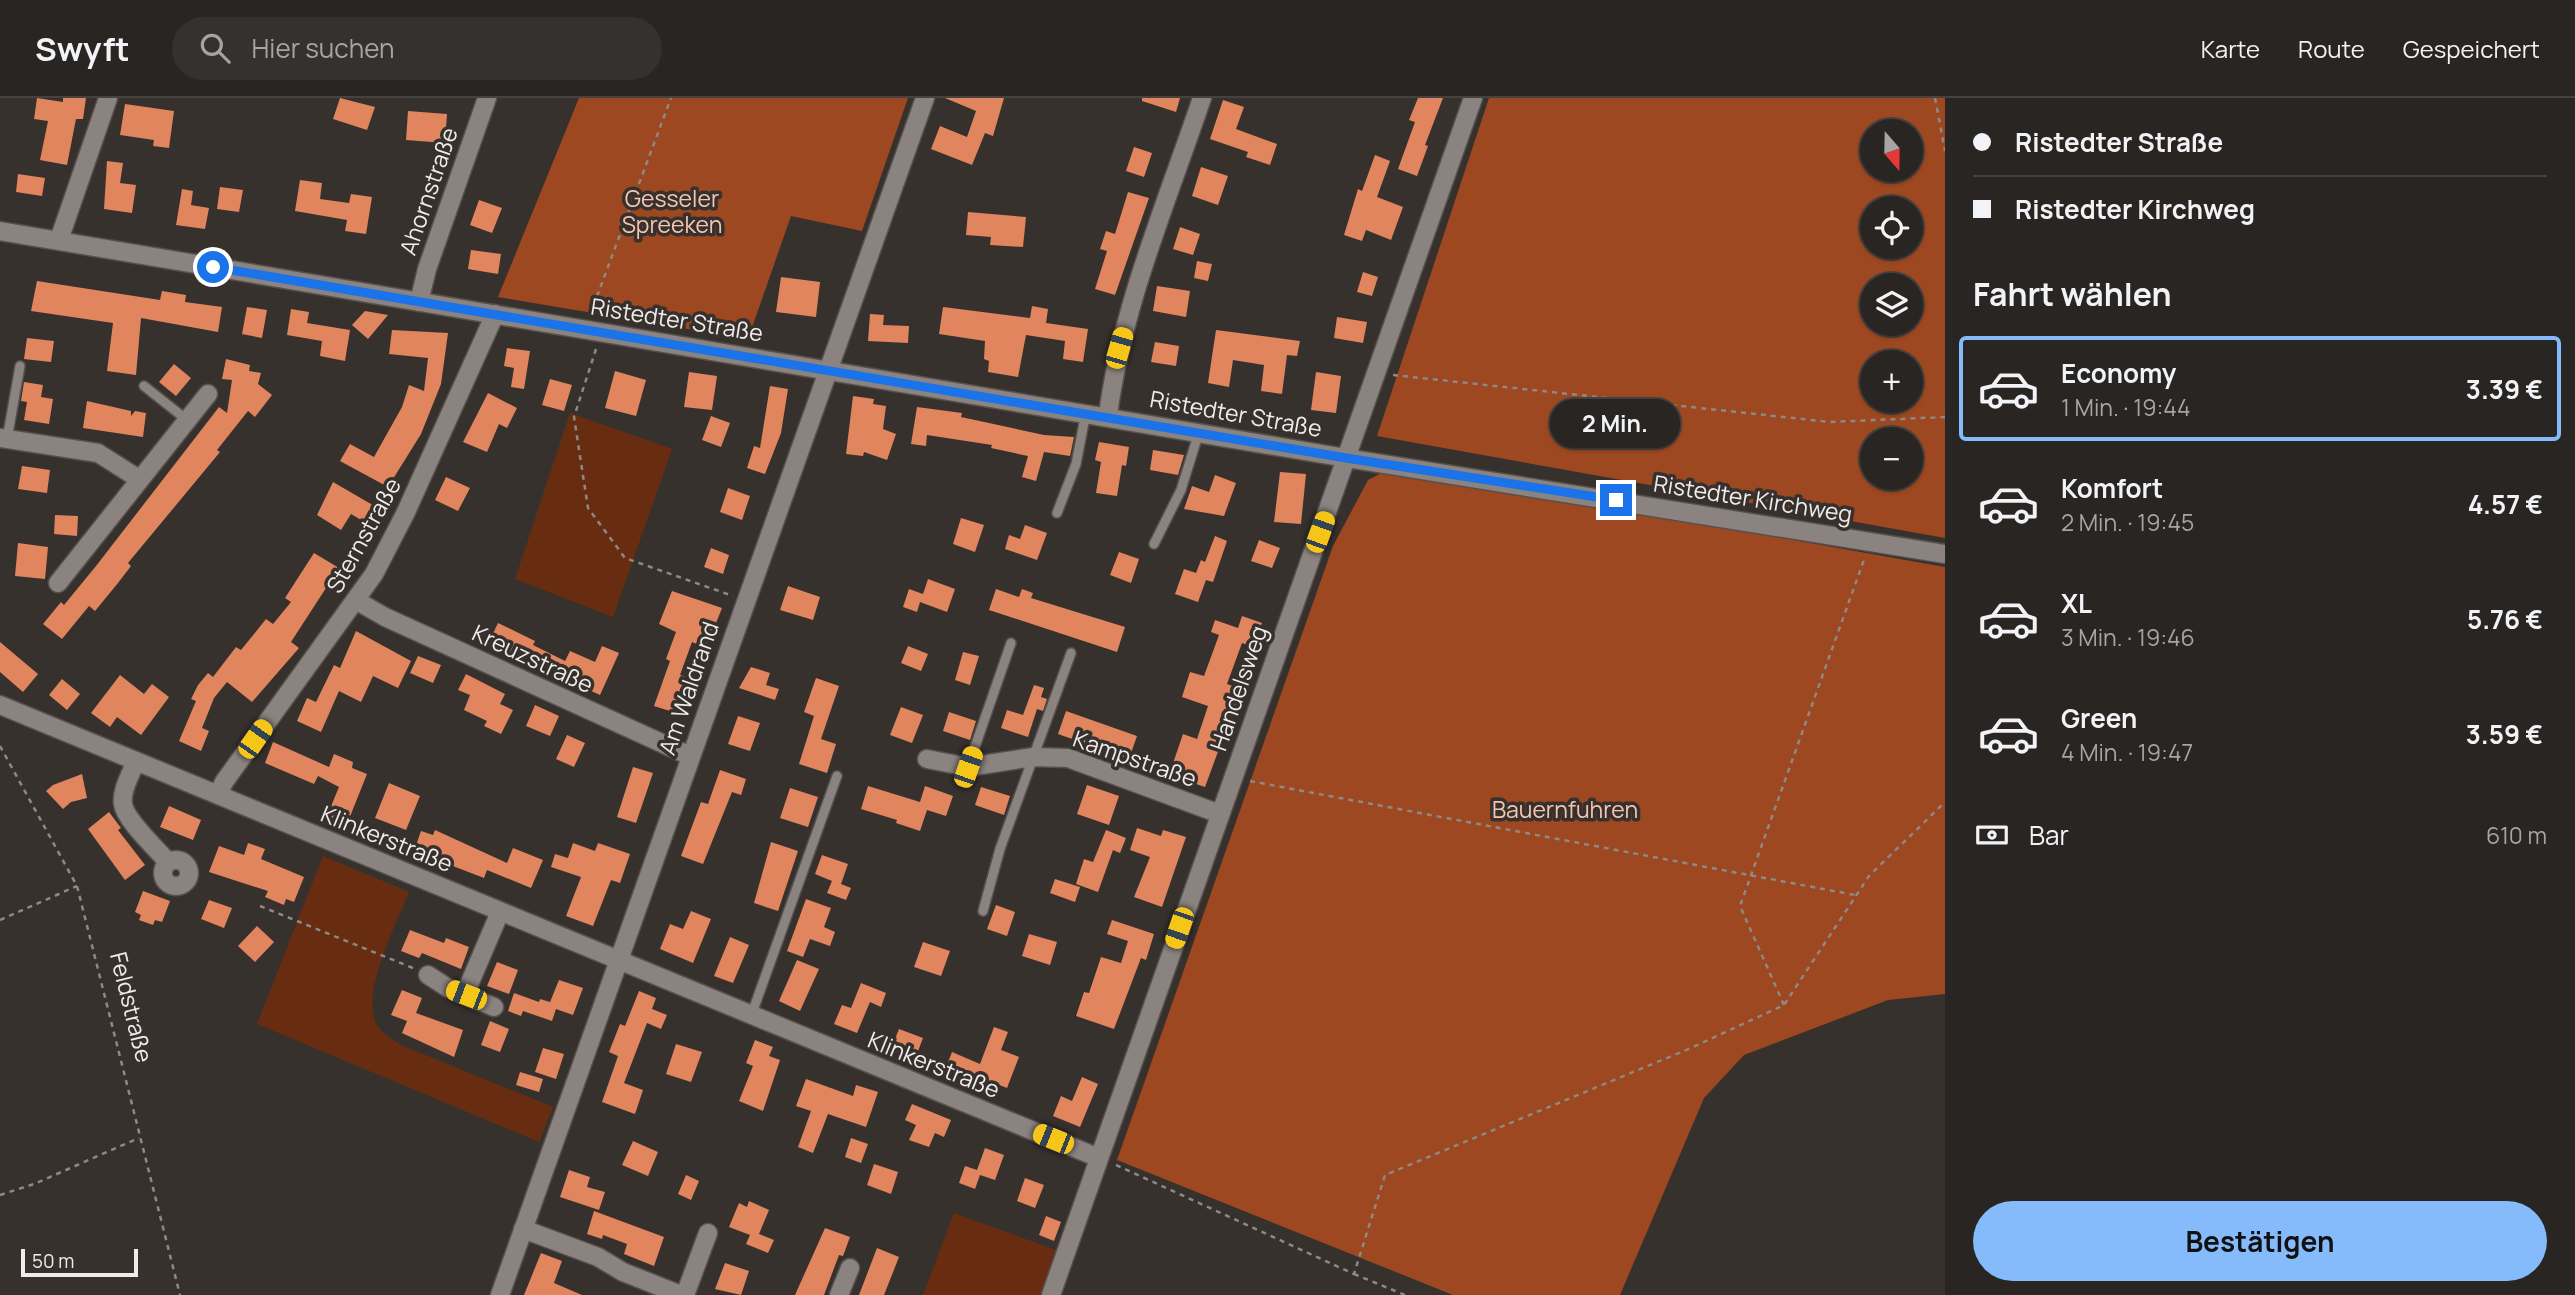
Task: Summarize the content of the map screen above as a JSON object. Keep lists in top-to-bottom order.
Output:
{
  "streets": {
    "street": [
      "Ahornstraße",
      "Ristedter Straße",
      "Ristedter Kirchweg",
      "Sternstraße",
      "Kreuzstraße",
      "Am Waldrand",
      "Handelsweg",
      "Kampstraße",
      "Klinkerstraße"
    ],
    "path": ["Feldstraße"]
  },
  "crossings": [
    ["Ahornstraße", "Ristedter Straße"],
    ["Ristedter Straße", "Ristedter Kirchweg"],
    ["Ristedter Straße", "Sternstraße"],
    ["Ristedter Straße", "Am Waldrand"],
    ["Ristedter Straße", "Handelsweg"],
    ["Ristedter Kirchweg", "Handelsweg"],
    ["Sternstraße", "Kreuzstraße"],
    ["Sternstraße", "Klinkerstraße"],
    ["Kreuzstraße", "Am Waldrand"],
    ["Am Waldrand", "Klinkerstraße"],
    ["Handelsweg", "Kampstraße"],
    ["Handelsweg", "Klinkerstraße"]
  ],
  "parks": ["Gesseler Spreeken", "Bauernfuhren"],
  "scale_bar": "50 m",
  "north": "bottom",
  "page": {
    "header": "Swyft",
    "search": "Hier suchen",
    "nav": ["Karte", "Route", "Gespeichert"],
    "banner": ["Ristedter Straße", "Ristedter Kirchweg"],
    "map_buttons": ["+", "−"],
    "heading": "Fahrt wählen",
    "list": [
      {
        "name": "Economy",
        "note": "1 Min. · 19:44",
        "value": "3.39 €"
      },
      {
        "name": "Komfort",
        "note": "2 Min. · 19:45",
        "value": "4.57 €"
      },
      {
        "name": "XL",
        "note": "3 Min. · 19:46",
        "value": "5.76 €"
      },
      {
        "name": "Green",
        "note": "4 Min. · 19:47",
        "value": "3.59 €"
      }
    ],
    "bubble": "2 Min.",
    "pay": ["Bar", "610 m"],
    "buttons": "Bestätigen",
    "scale": "50 m"
  }
}
